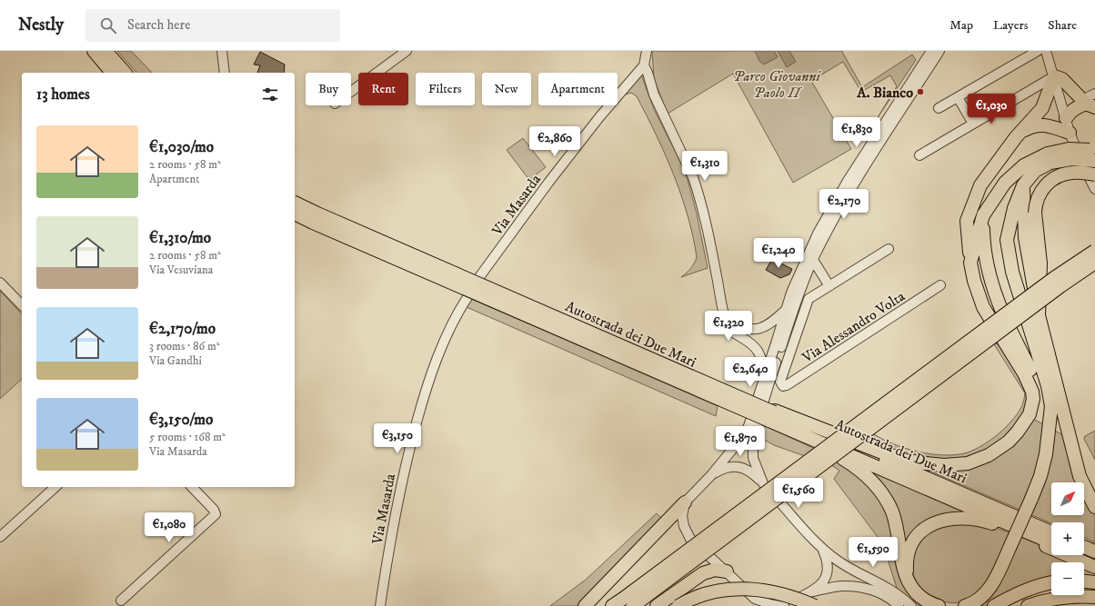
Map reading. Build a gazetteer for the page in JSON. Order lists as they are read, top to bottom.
{
  "streets": {
    "highway": ["Autostrada dei Due Mari"],
    "street": ["Via Masarda", "Via Alessandro Volta"]
  },
  "parks": ["Parco Giovanni Paolo II"],
  "places": ["A. Bianco"],
  "north": "top right",
  "page": {
    "header": "Nestly",
    "search": "Search here",
    "nav": ["Map", "Layers", "Share"],
    "chip": [
      "Buy",
      "Rent",
      "Filters",
      "New",
      "Apartment"
    ],
    "heading": "13 homes",
    "price": [
      "€1,030",
      "€1,830",
      "€2,860",
      "€1,310",
      "€2,170",
      "€1,240",
      "€1,320",
      "€2,640",
      "€3,150",
      "€1,870",
      "€1,560",
      "€1,080",
      "€1,590"
    ],
    "list": [
      {
        "name": "€1,030/mo",
        "note": "2 rooms · 58 m² · Apartment"
      },
      {
        "name": "€1,310/mo",
        "note": "2 rooms · 58 m² · Via Vesuviana"
      },
      {
        "name": "€2,170/mo",
        "note": "3 rooms · 86 m² · Via Gandhi"
      },
      {
        "name": "€3,150/mo",
        "note": "5 rooms · 168 m² · Via Masarda"
      }
    ],
    "map_buttons": ["+", "−"]
  }
}
